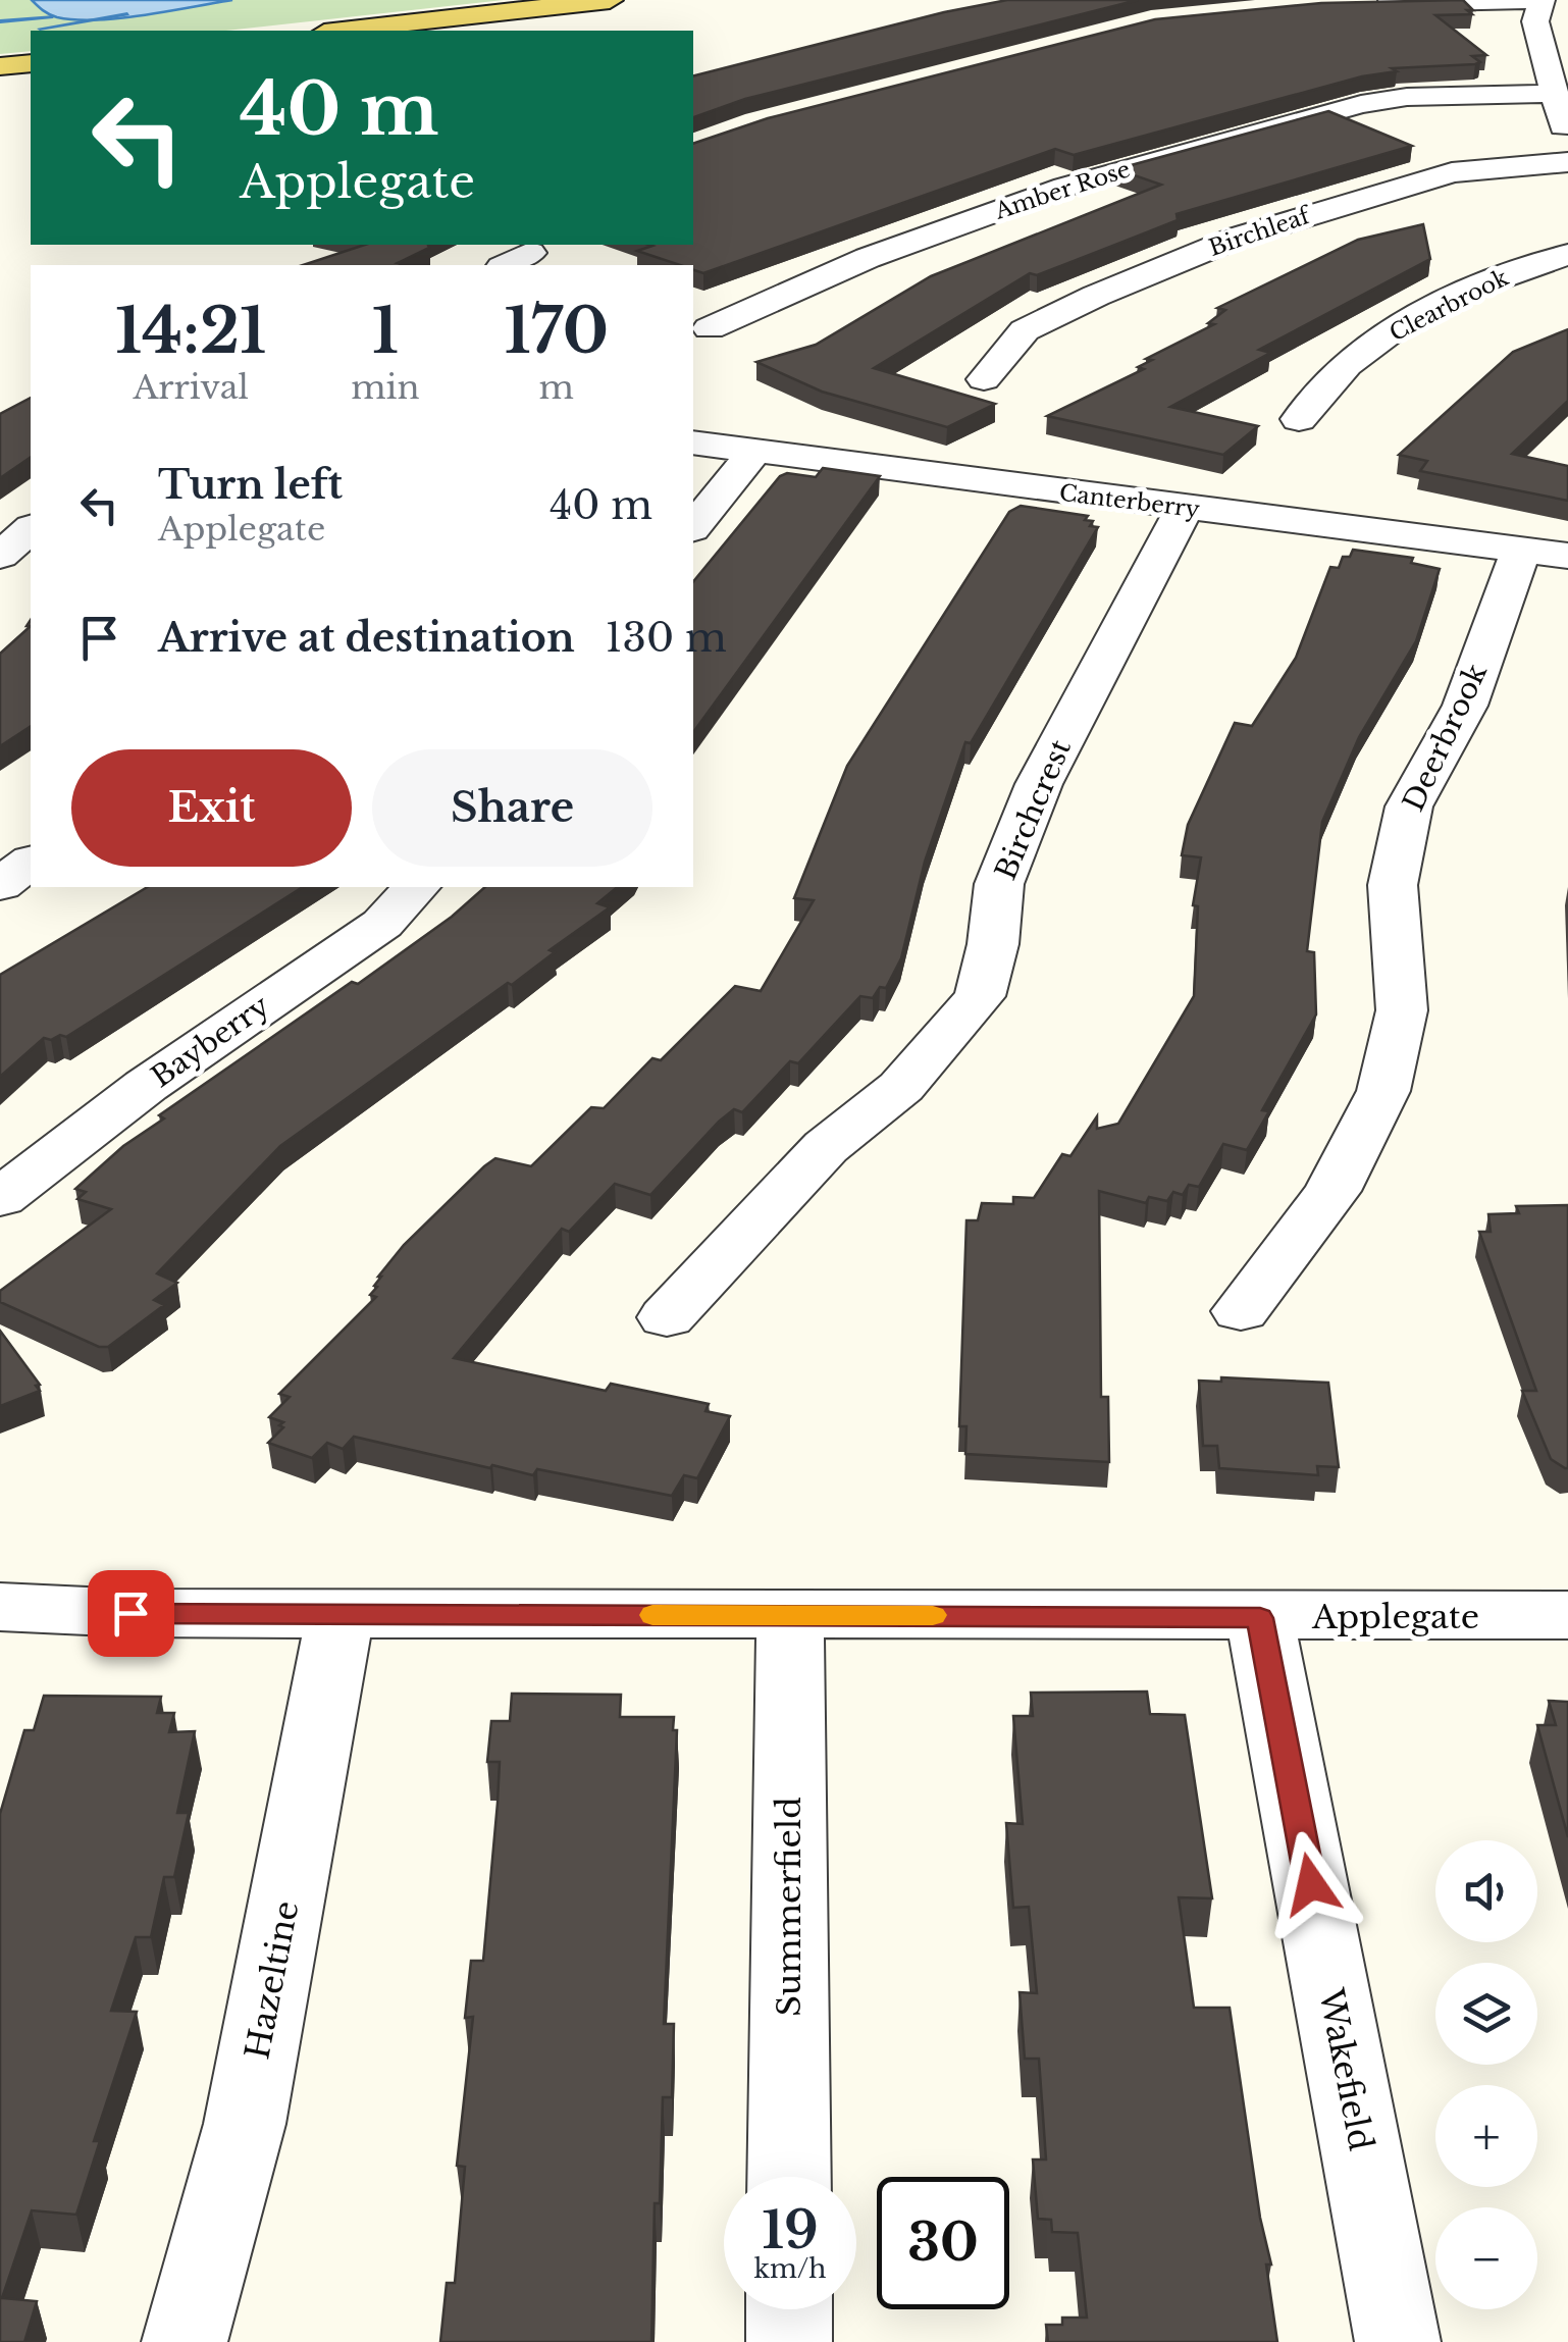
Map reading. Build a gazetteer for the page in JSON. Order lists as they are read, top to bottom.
{
  "streets": {
    "street": [
      "Amber Rose",
      "Birchleaf",
      "Clearbrook",
      "Canterberry",
      "Deerbrook",
      "Birchcrest",
      "Bayberry",
      "Applegate",
      "Summerfield",
      "Hazeltine",
      "Wakefield"
    ]
  },
  "crossings": [
    ["Canterberry", "Deerbrook"],
    ["Canterberry", "Birchcrest"],
    ["Applegate", "Summerfield"],
    ["Applegate", "Hazeltine"],
    ["Applegate", "Wakefield"]
  ],
  "page": {
    "turn": ["40 m", "Applegate"],
    "eta": [
      "14:21",
      "Arrival",
      "1",
      "min",
      "170",
      "m"
    ],
    "list": [
      {
        "name": "Turn left",
        "note": "Applegate",
        "value": "40 m"
      },
      {
        "name": "Arrive at destination",
        "value": "130 m"
      }
    ],
    "buttons": ["Exit", "Share"],
    "map_buttons": ["+", "−"],
    "speed": "19 km/h",
    "limit": "30"
  }
}
